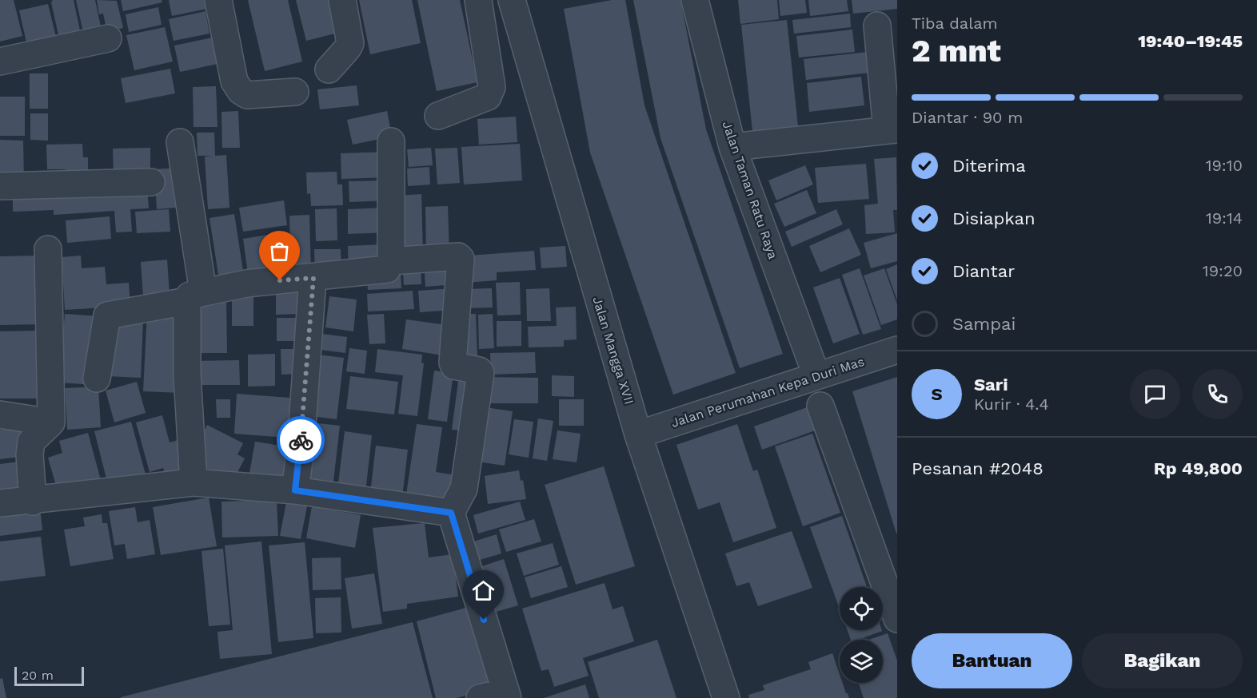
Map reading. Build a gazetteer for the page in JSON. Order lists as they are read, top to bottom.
{
  "streets": {
    "street": ["Jalan Taman Ratu Raya", "Jalan Mangga XVII", "Jalan Perumahan Kepa Duri Mas"]
  },
  "crossings": [
    ["Jalan Taman Ratu Raya", "Jalan Perumahan Kepa Duri Mas"],
    ["Jalan Mangga XVII", "Jalan Perumahan Kepa Duri Mas"]
  ],
  "scale_bar": "20 m",
  "page": {
    "heading": ["2 mnt", "Tiba dalam", "19:40–19:45"],
    "panel": [
      "Sari",
      "Kurir · 4.4",
      "Pesanan #2048",
      "Rp 49,800"
    ],
    "bar": "Diantar · 90 m",
    "list": [
      ["Diterima", "19:10"],
      ["Disiapkan", "19:14"],
      ["Diantar", "19:20"],
      "Sampai"
    ],
    "round": "S",
    "buttons": ["Bantuan", "Bagikan"],
    "scale": "20 m"
  }
}
